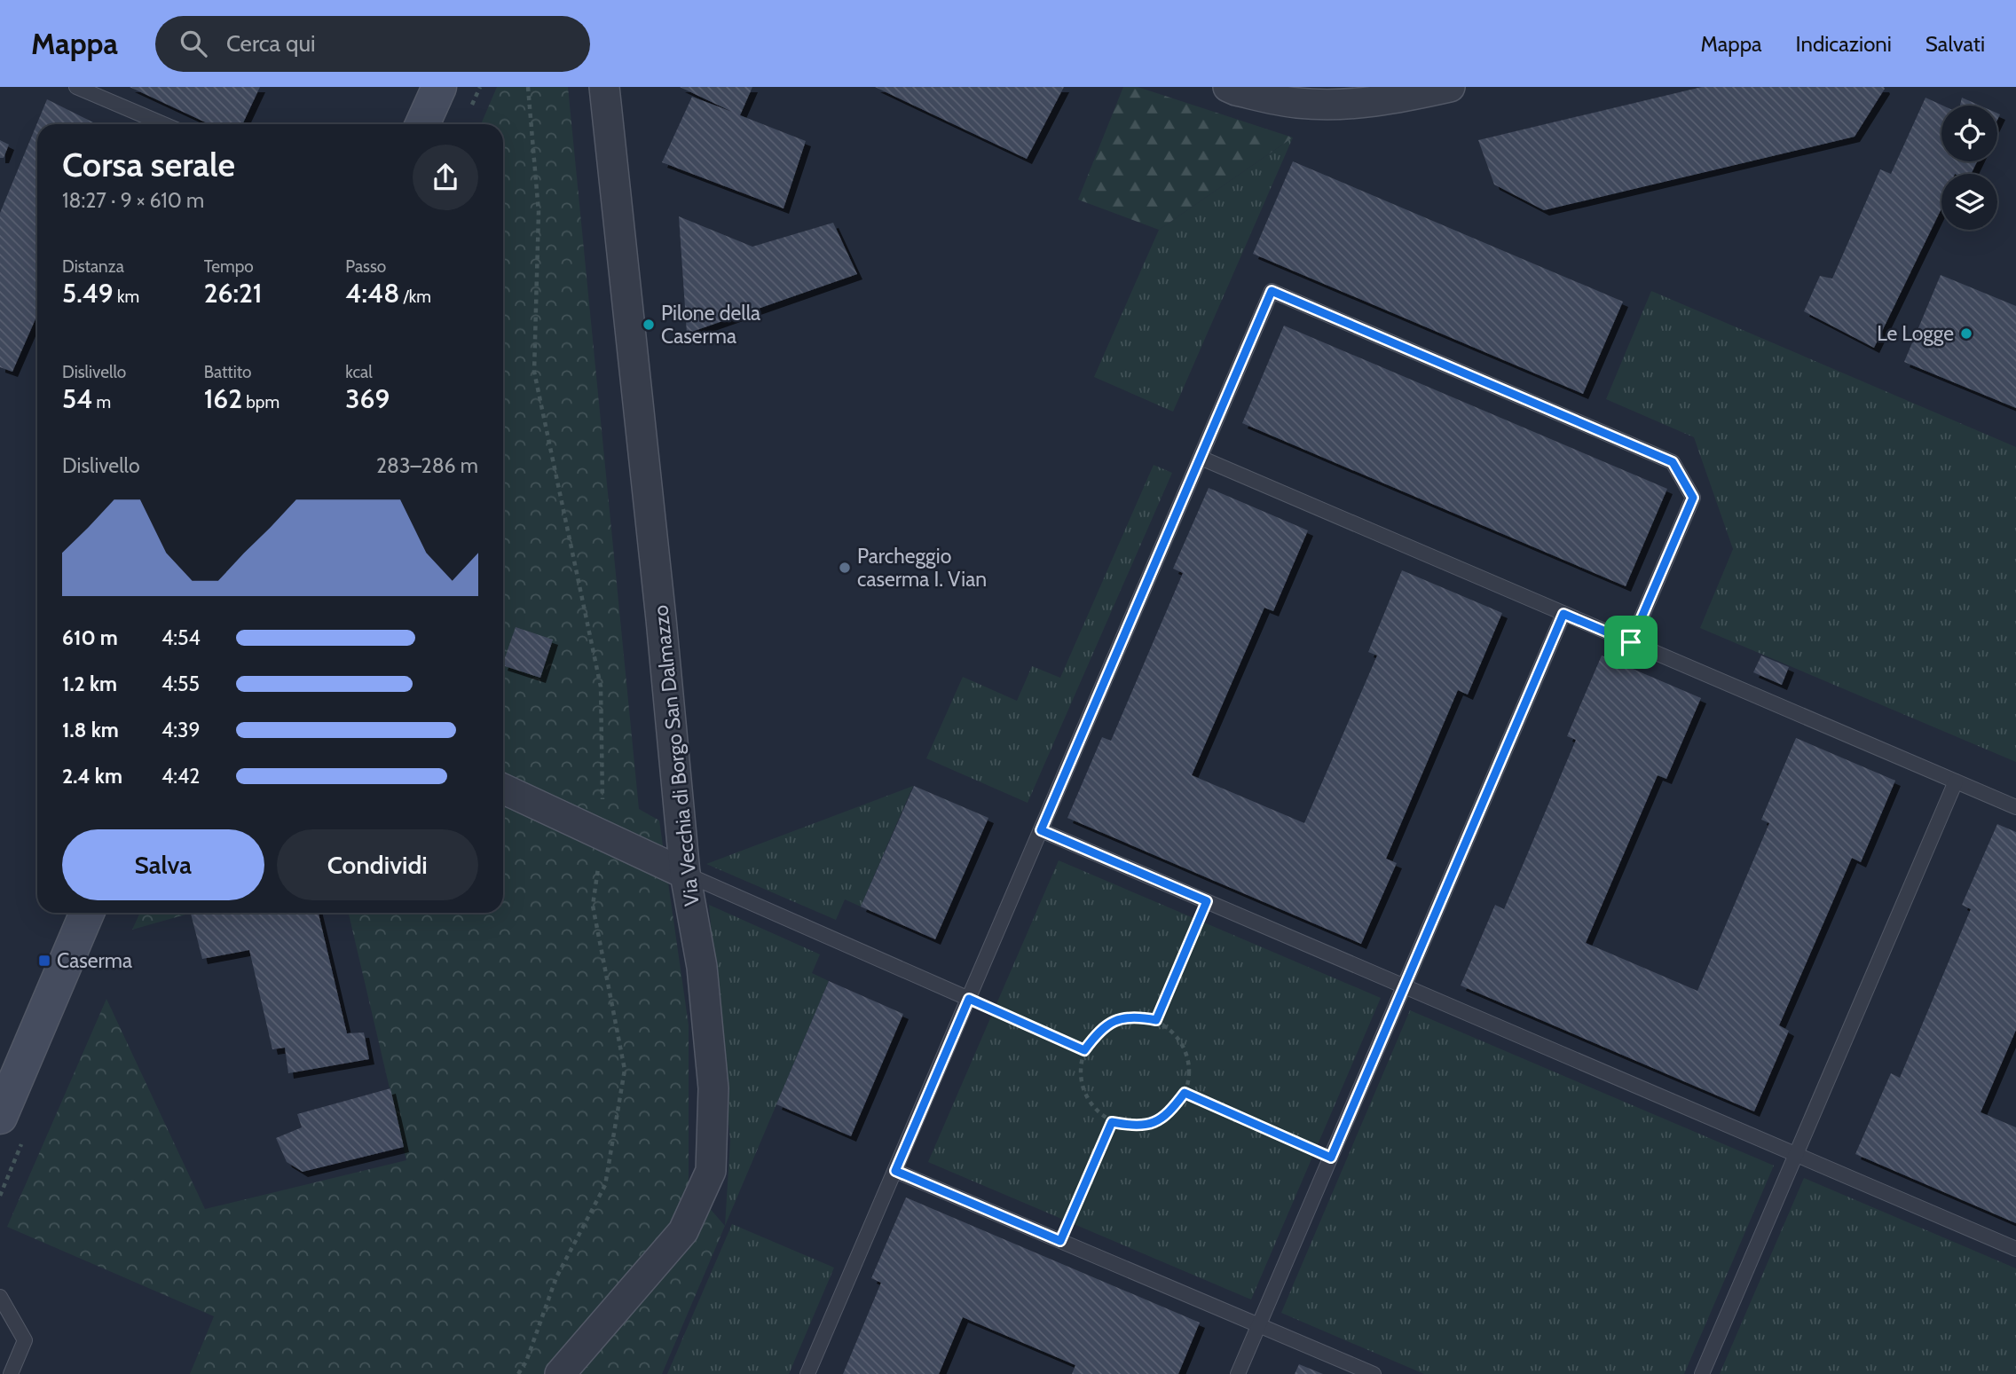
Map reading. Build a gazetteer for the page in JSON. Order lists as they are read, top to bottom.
{
  "streets": {
    "street": ["Via Vecchia di Borgo San Dalmazzo"]
  },
  "places": {
    "other": ["Pilone della Caserma", "Le Logge", "Parcheggio caserma I. Vian"],
    "transit": ["Caserma"]
  },
  "page": {
    "header": "Mappa",
    "search": "Cerca qui",
    "nav": ["Mappa", "Indicazioni", "Salvati"],
    "heading": ["Corsa serale", "18:27 · 9 × 610 m"],
    "stats": [
      ["Distanza", "5.49 km"],
      ["Tempo", "26:21"],
      ["Passo", "4:48 /km"],
      ["Dislivello", "54 m"],
      ["Battito", "162 bpm"],
      ["kcal", "369"]
    ],
    "chart": ["Dislivello", "283–286 m"],
    "list": [
      {
        "name": "610 m",
        "note": "4:54"
      },
      {
        "name": "1.2 km",
        "note": "4:55"
      },
      {
        "name": "1.8 km",
        "note": "4:39"
      },
      {
        "name": "2.4 km",
        "note": "4:42"
      }
    ],
    "buttons": ["Salva", "Condividi"]
  }
}
